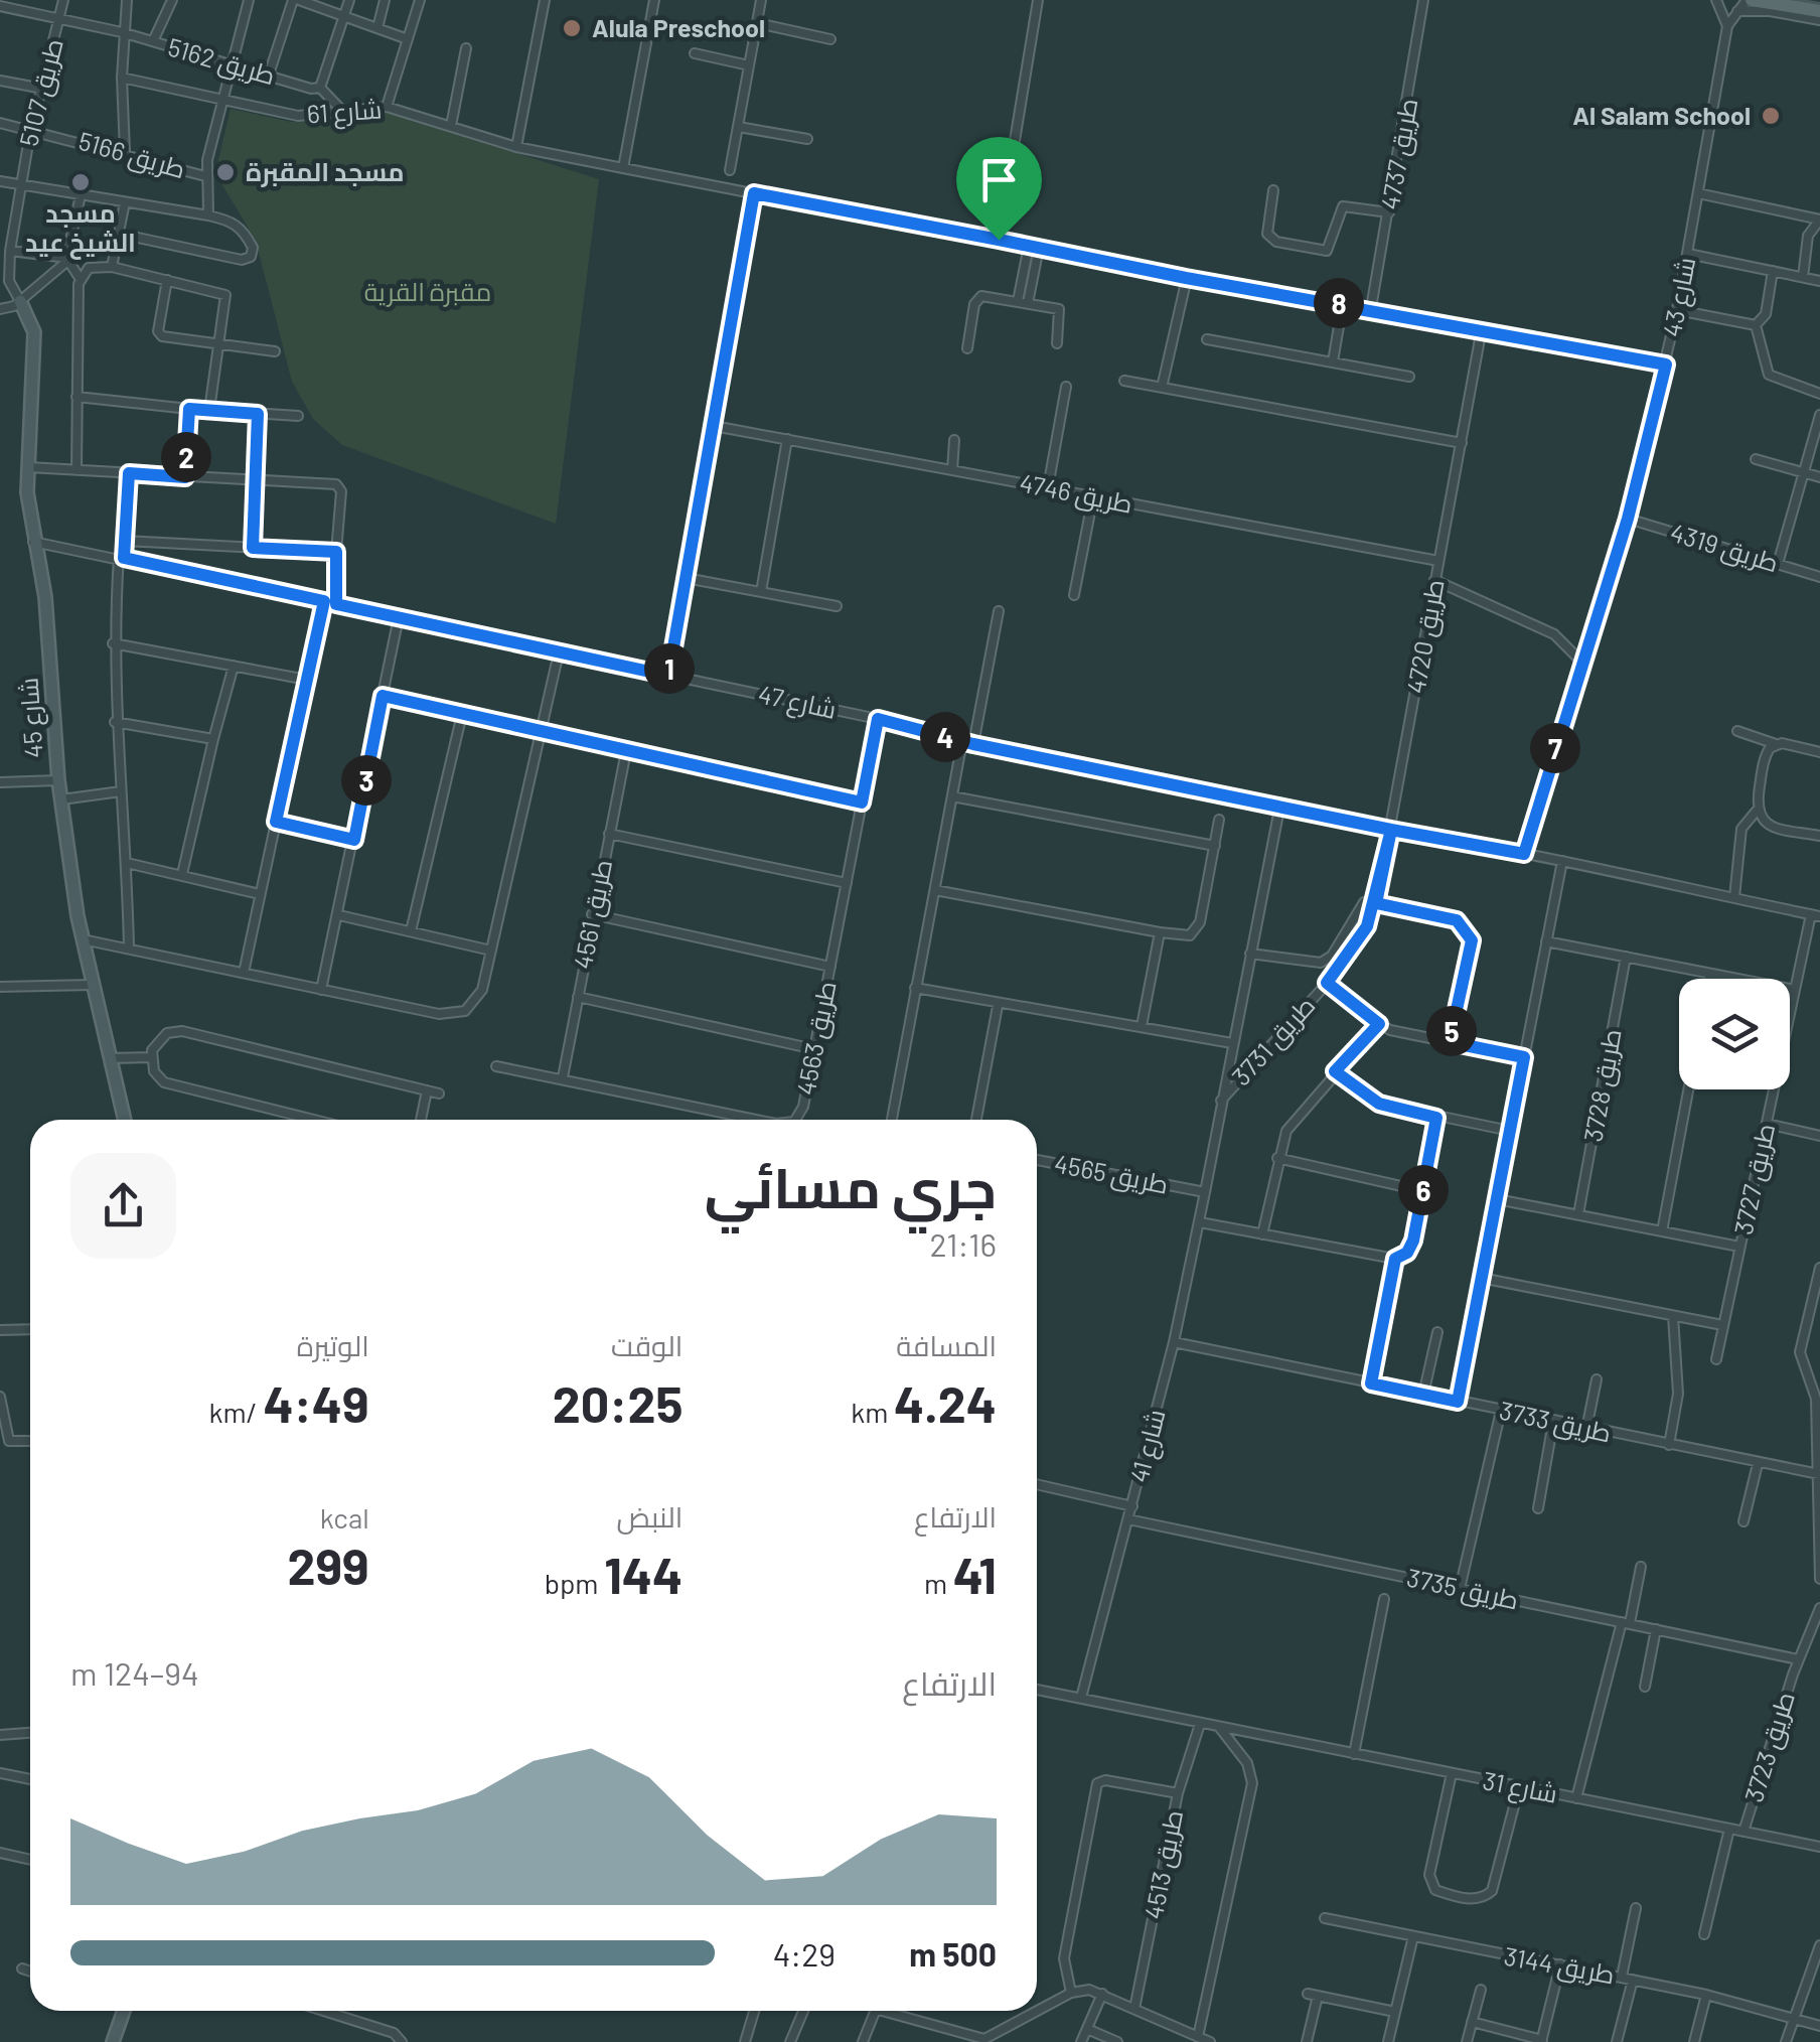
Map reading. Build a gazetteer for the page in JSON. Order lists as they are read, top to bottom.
{
  "streets": {
    "street": [
      "طريق 5162",
      "طريق 5107",
      "شارع 61",
      "طريق 4737",
      "طريق 5166",
      "شارع 43",
      "طريق 4746",
      "طريق 4319",
      "طريق 4720",
      "شارع 47",
      "شارع 45",
      "طريق 4561",
      "طريق 4563",
      "طريق 3731",
      "طريق 3728",
      "طريق 4565",
      "طريق 3727",
      "طريق 3733",
      "شارع 41",
      "طريق 3735",
      "طريق 3723",
      "شارع 31",
      "طريق 4513",
      "طريق 3144"
    ]
  },
  "crossings": [
    ["طريق 5162", "طريق 5107"],
    ["طريق 5107", "طريق 5166"],
    ["طريق 5107", "شارع 45"],
    ["شارع 61", "طريق 4737"],
    ["شارع 61", "شارع 43"],
    ["شارع 61", "طريق 4720"],
    ["شارع 43", "طريق 4319"],
    ["طريق 4746", "طريق 4720"],
    ["طريق 4720", "طريق 3731"],
    ["شارع 47", "شارع 45"],
    ["شارع 47", "طريق 4563"],
    ["شارع 47", "شارع 41"],
    ["طريق 4561", "طريق 4563"],
    ["طريق 3731", "شارع 41"],
    ["طريق 4565", "شارع 41"],
    ["طريق 3733", "شارع 41"],
    ["شارع 41", "طريق 3735"],
    ["شارع 41", "شارع 31"],
    ["طريق 3735", "طريق 3723"],
    ["طريق 3723", "شارع 31"],
    ["شارع 31", "طريق 4513"]
  ],
  "parks": ["مقبرة القرية"],
  "places": [
    "Alula Preschool",
    "Al Salam School",
    "مسجد المقبرة",
    "مسجد الشيخ عيد"
  ],
  "page": {
    "pins": [
      "8",
      "2",
      "1",
      "4",
      "7",
      "3",
      "5",
      "6"
    ],
    "heading": ["جري مسائي", "21:16"],
    "stats": [
      ["المسافة", "4.24 km"],
      ["الوقت", "20:25"],
      ["الوتيرة", "4:49 /km"],
      ["الارتفاع", "41 m"],
      ["النبض", "144 bpm"],
      ["kcal", "299"]
    ],
    "chart": ["الارتفاع", "94–124 m"],
    "list": [
      {
        "name": "500 m",
        "note": "4:29"
      }
    ]
  }
}
